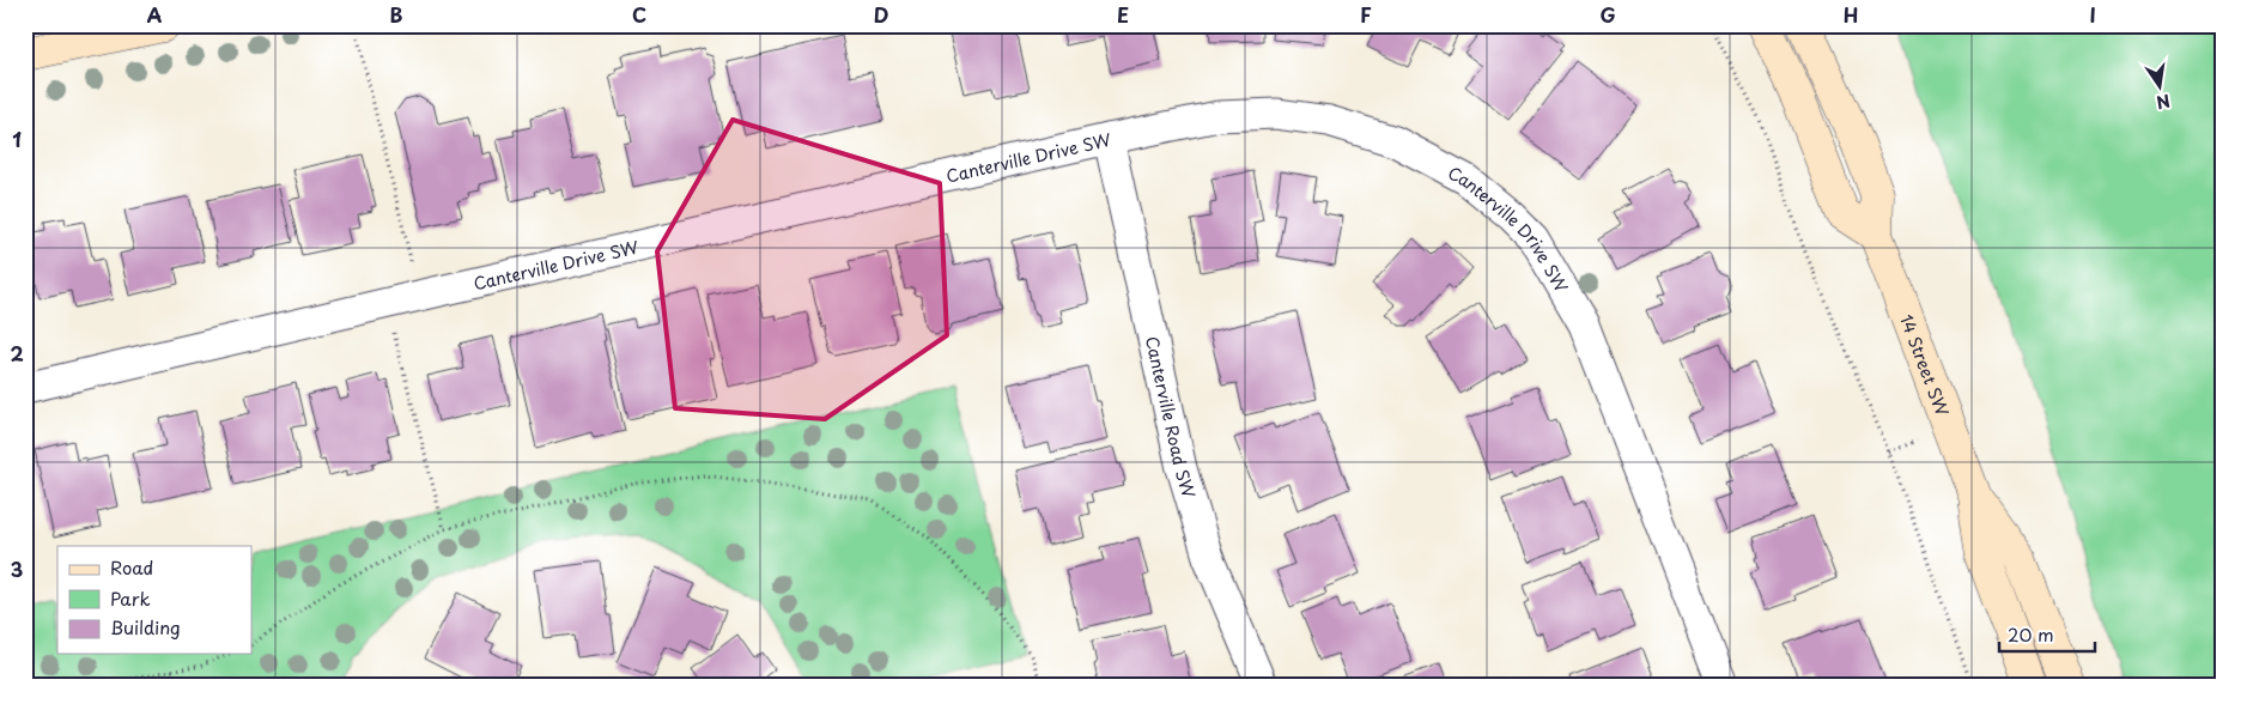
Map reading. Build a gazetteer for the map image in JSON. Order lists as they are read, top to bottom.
{
  "streets": {
    "main road": ["14 Street SW"],
    "street": ["Canterville Drive SW", "Canterville Road SW"]
  },
  "crossings": [
    ["Canterville Drive SW", "Canterville Road SW"]
  ],
  "legend": ["Road", "Park", "Building"],
  "scale_bar": "20 m",
  "north": "bottom",
  "grid": {
    "columns": [
      "A",
      "B",
      "C",
      "D",
      "E",
      "F",
      "G",
      "H",
      "I"
    ],
    "rows": ["1", "2", "3"]
  }
}
